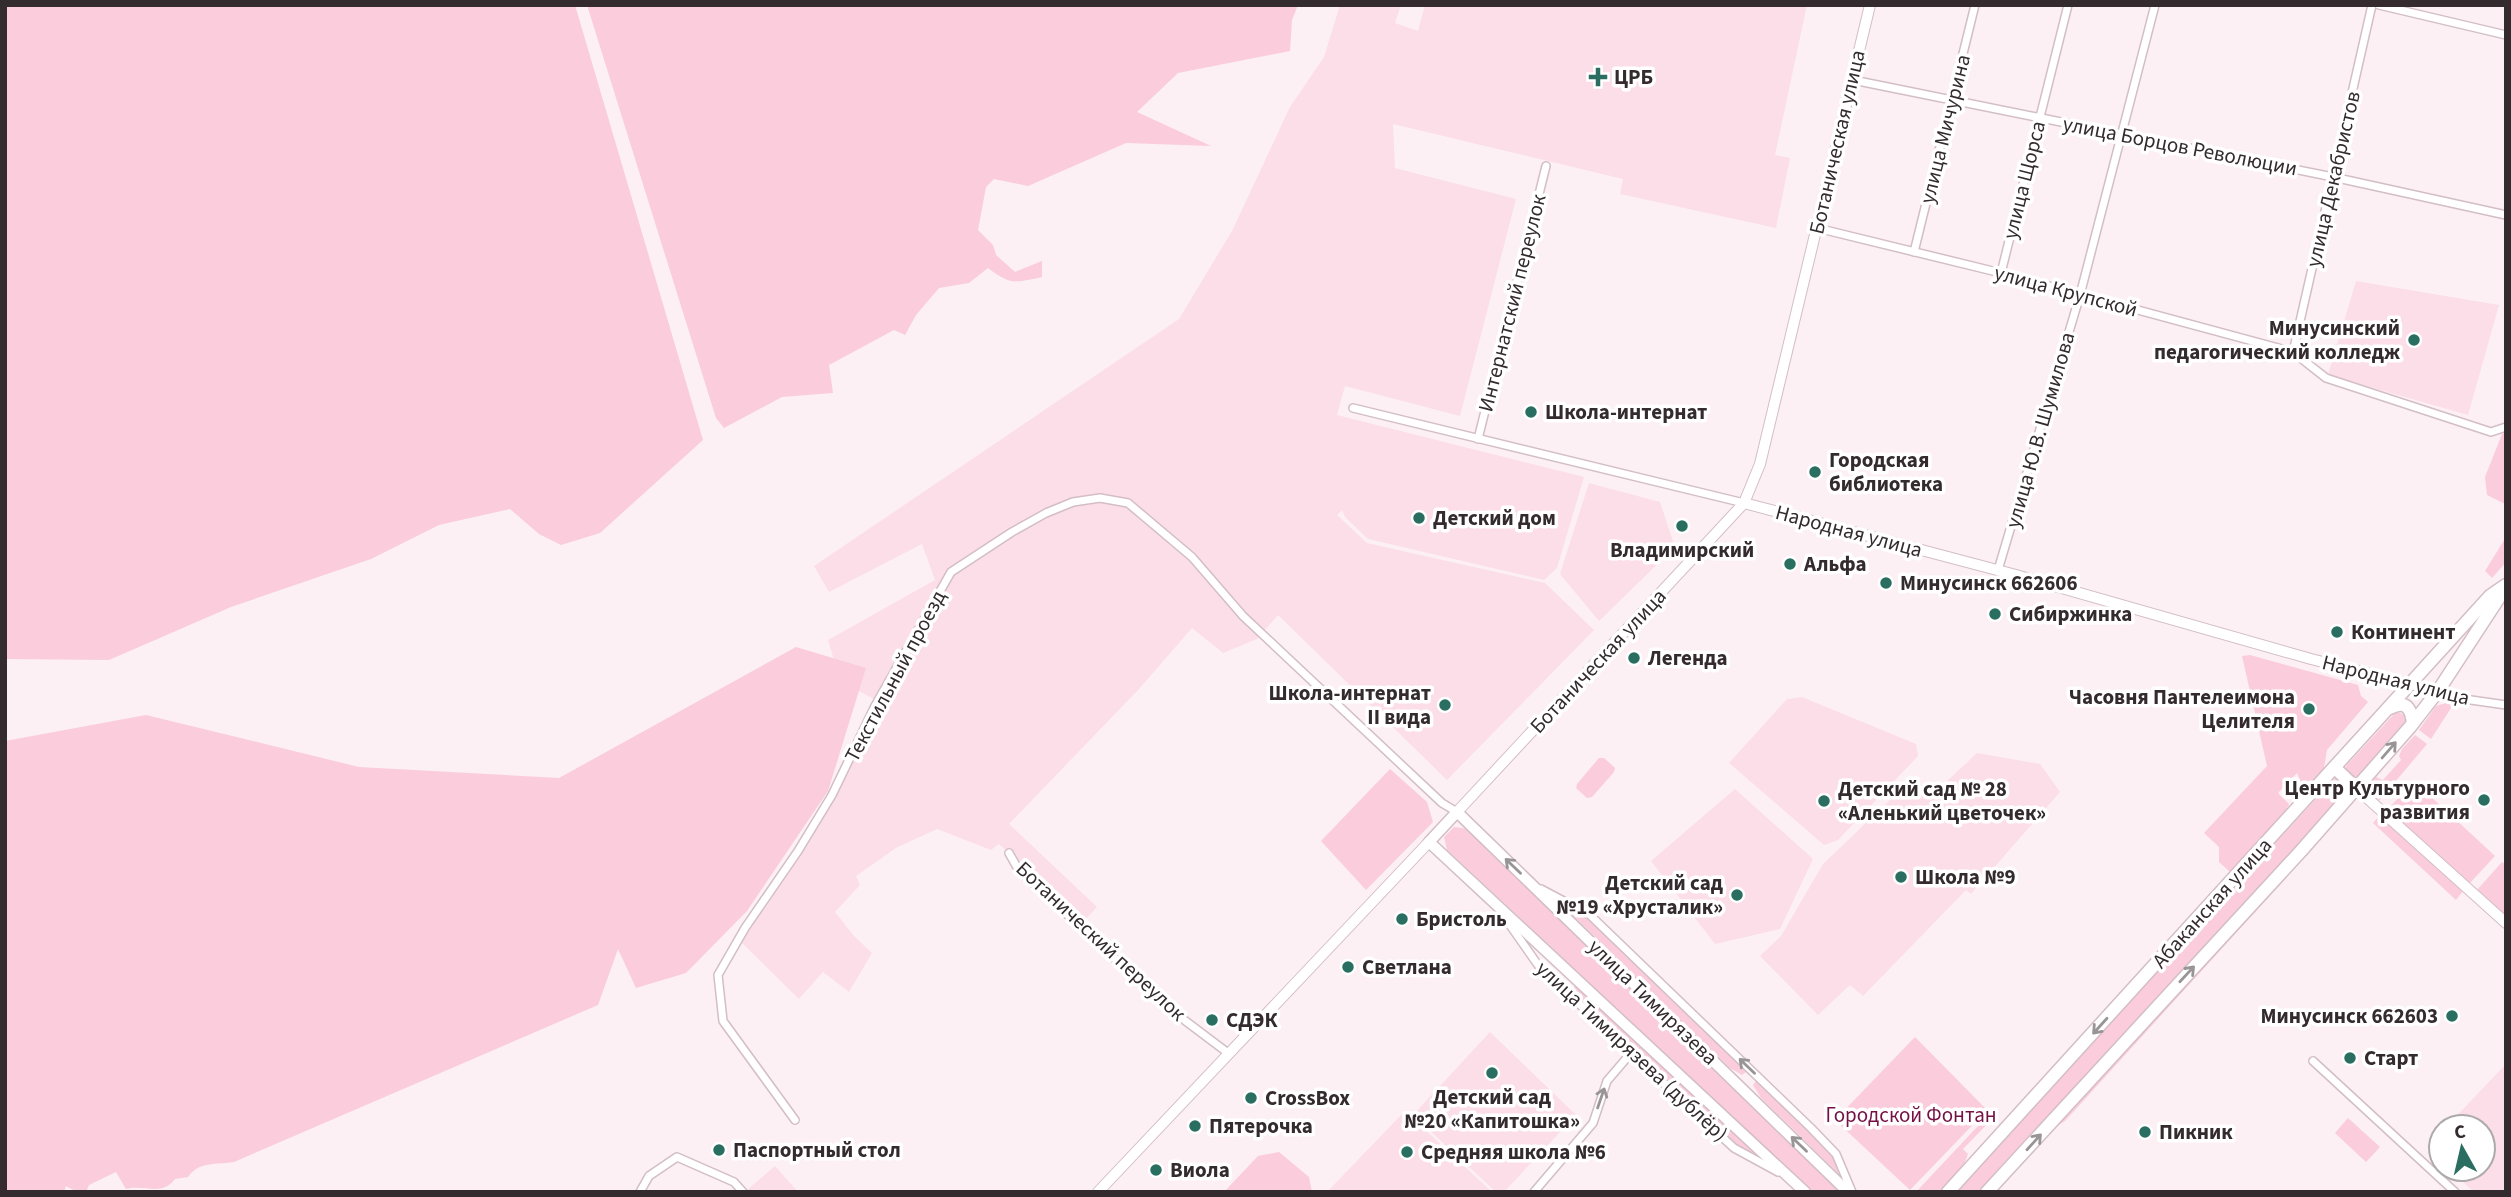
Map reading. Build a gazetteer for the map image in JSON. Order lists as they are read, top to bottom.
{
  "streets": {
    "main road": ["Ботаническая улица", "Абаканская улица", "улица Тимирязева"],
    "street": [
      "улица Мичурина",
      "улица Борцов Революции",
      "улица Декабристов",
      "улица Щорса",
      "улица Крупской",
      "Интернатский переулок",
      "улица Ю.В. Шумилова",
      "Народная улица",
      "Текстильный проезд",
      "Ботанический переулок",
      "улица Тимирязева (дублёр)"
    ]
  },
  "crossings": [
    ["улица Мичурина", "улица Борцов Революции"],
    ["улица Мичурина", "улица Крупской"],
    ["Ботаническая улица", "улица Борцов Революции"],
    ["Ботаническая улица", "улица Крупской"],
    ["Ботаническая улица", "Народная улица"],
    ["Ботаническая улица", "Текстильный проезд"],
    ["Ботаническая улица", "Ботанический переулок"],
    ["Ботаническая улица", "улица Тимирязева"],
    ["улица Борцов Революции", "улица Декабристов"],
    ["улица Борцов Революции", "улица Щорса"],
    ["улица Борцов Революции", "улица Ю.В. Шумилова"],
    ["улица Декабристов", "улица Крупской"],
    ["улица Щорса", "улица Крупской"],
    ["улица Крупской", "улица Ю.В. Шумилова"],
    ["Интернатский переулок", "Народная улица"],
    ["улица Ю.В. Шумилова", "Народная улица"],
    ["Народная улица", "Абаканская улица"],
    ["Текстильный проезд", "улица Тимирязева"],
    ["улица Тимирязева", "улица Тимирязева (дублёр)"]
  ],
  "parks": ["Городской Фонтан"],
  "places": {
    "health": ["ЦРБ"],
    "other": [
      "Минусинский педагогический колледж",
      "Школа-интернат",
      "Городская библиотека",
      "Детский дом",
      "Владимирский",
      "Альфа",
      "Минусинск 662606",
      "Сибиржинка",
      "Континент",
      "Легенда",
      "Школа-интернат II вида",
      "Часовня Пантелеимона Целителя",
      "Центр Культурного развития",
      "Детский сад № 28 «Аленький цветочек»",
      "Школа №9",
      "Детский сад №19 «Хрусталик»",
      "Бристоль",
      "Светлана",
      "Минусинск 662603",
      "СДЭК",
      "Старт",
      "Детский сад №20 «Капитошка»",
      "CrossBox",
      "Пятерочка",
      "Пикник",
      "Паспортный стол",
      "Средняя школа №6",
      "Виола"
    ]
  },
  "north": "top"
}
